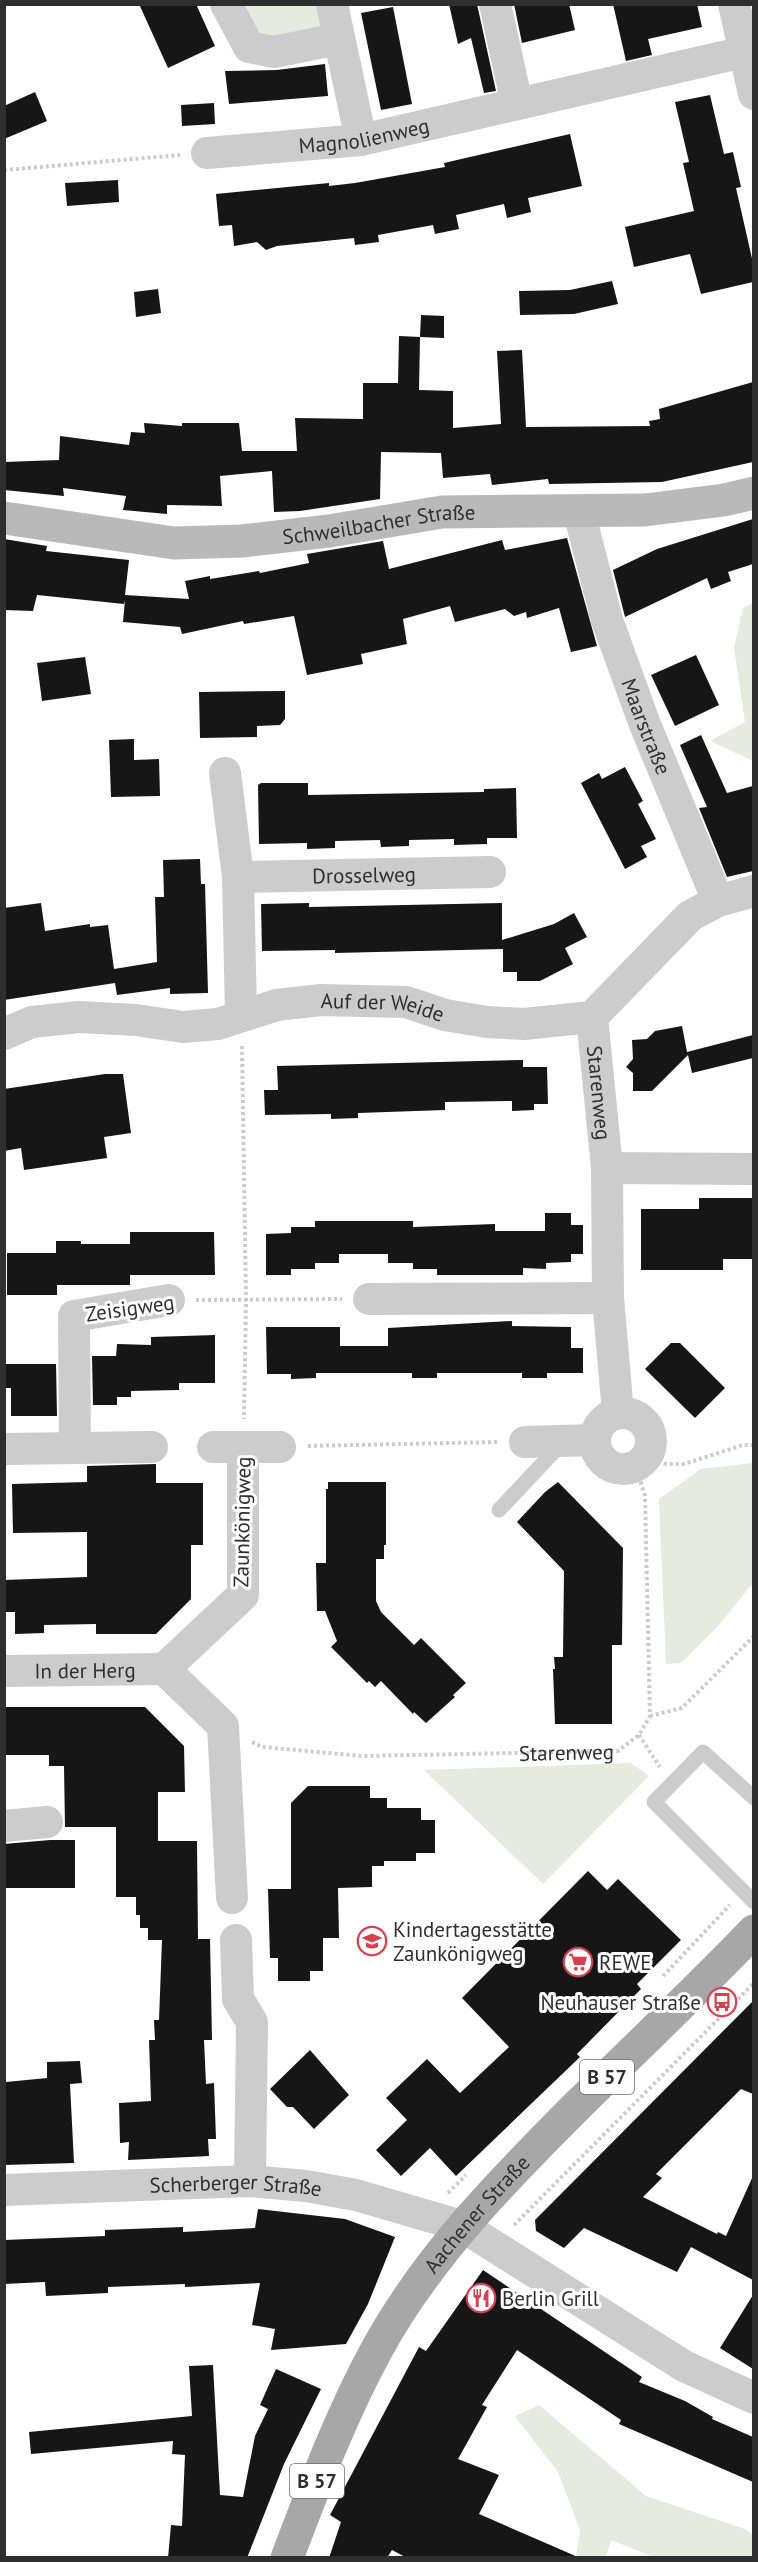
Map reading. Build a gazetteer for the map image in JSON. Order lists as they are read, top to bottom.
{
  "streets": {
    "main road": ["Schweilbacher Straße", "B 57", "Aachener Straße"],
    "street": [
      "Magnolienweg",
      "Maarstraße",
      "Drosselweg",
      "Auf der Weide",
      "Starenweg",
      "Zeisigweg",
      "Zaunkönigweg",
      "In der Herg",
      "Scherberger Straße"
    ]
  },
  "crossings": [
    ["Schweilbacher Straße", "Maarstraße"],
    ["Auf der Weide", "Starenweg"],
    ["Auf der Weide", "Zaunkönigweg"],
    ["Zeisigweg", "Zaunkönigweg"],
    ["Zaunkönigweg", "In der Herg"],
    ["Scherberger Straße", "Aachener Straße"]
  ],
  "places": {
    "school or university": ["Kindertagesstätte Zaunkönigweg"],
    "supermarket": ["REWE"],
    "bus stop": ["Neuhauser Straße"],
    "restaurant": ["Berlin Grill"]
  }
}
